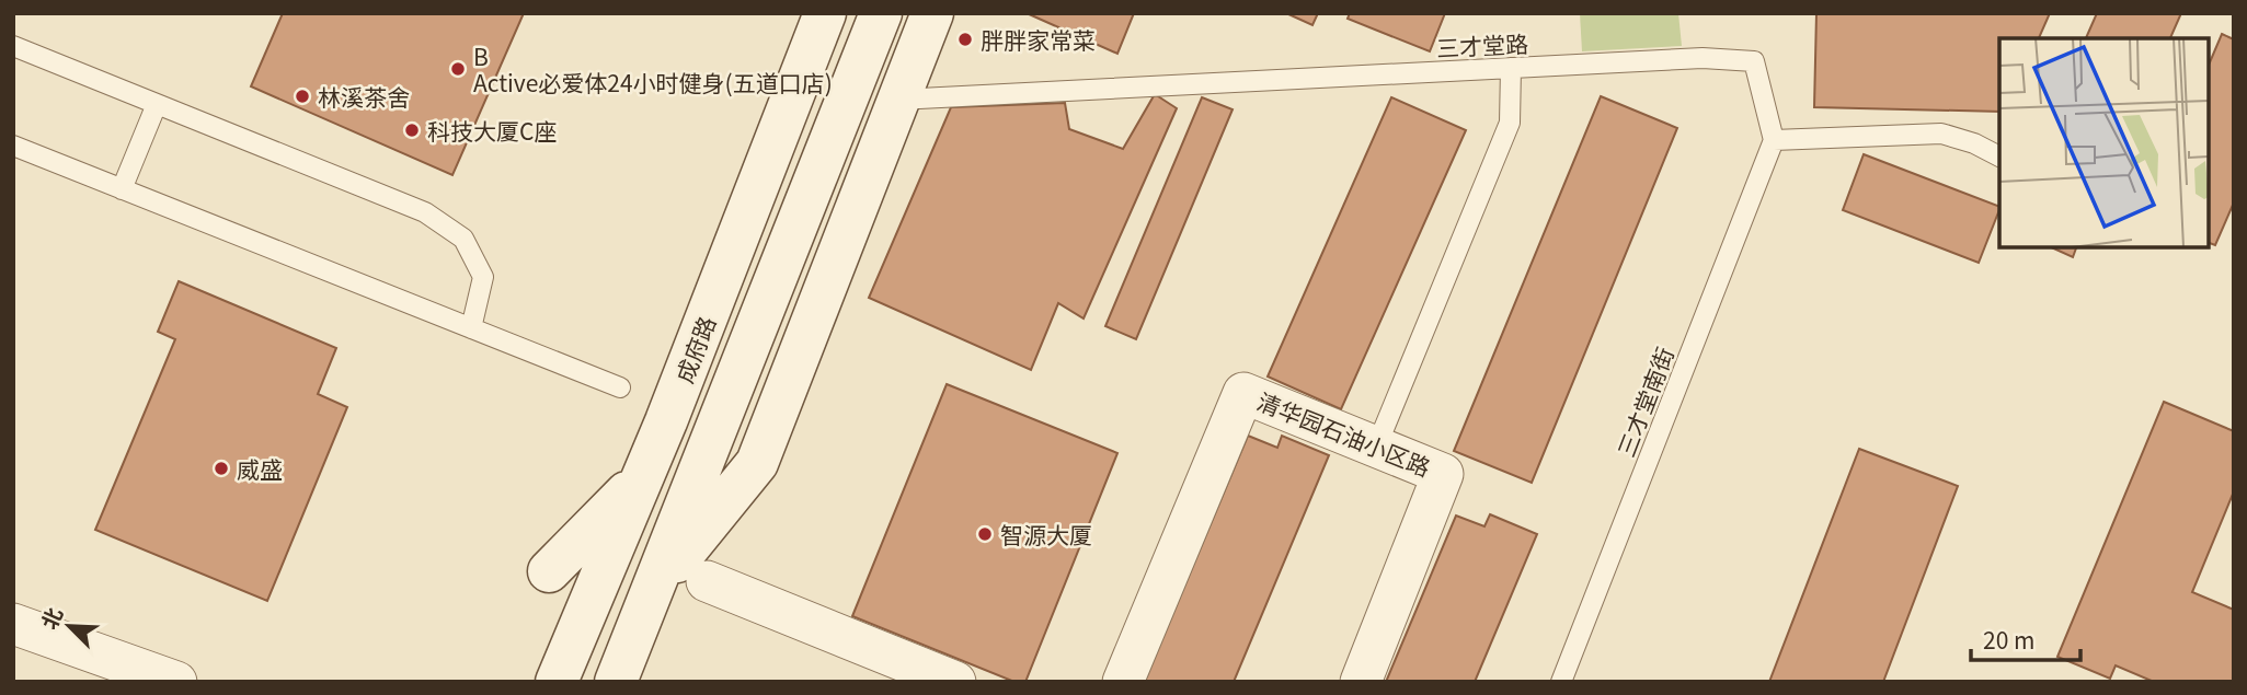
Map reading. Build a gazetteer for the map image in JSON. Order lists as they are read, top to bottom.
{
  "streets": {
    "main road": ["成府路"],
    "street": ["清华园石油小区路"],
    "lane": ["三才堂路", "三才堂南街"]
  },
  "crossings": [
    ["三才堂路", "三才堂南街"]
  ],
  "places": [
    "胖胖家常菜",
    "B Active必爱体24小时健身(五道口店)",
    "林溪茶舍",
    "科技大厦C座",
    "威盛",
    "智源大厦"
  ],
  "scale_bar": "20 m",
  "north": "top left"
}
